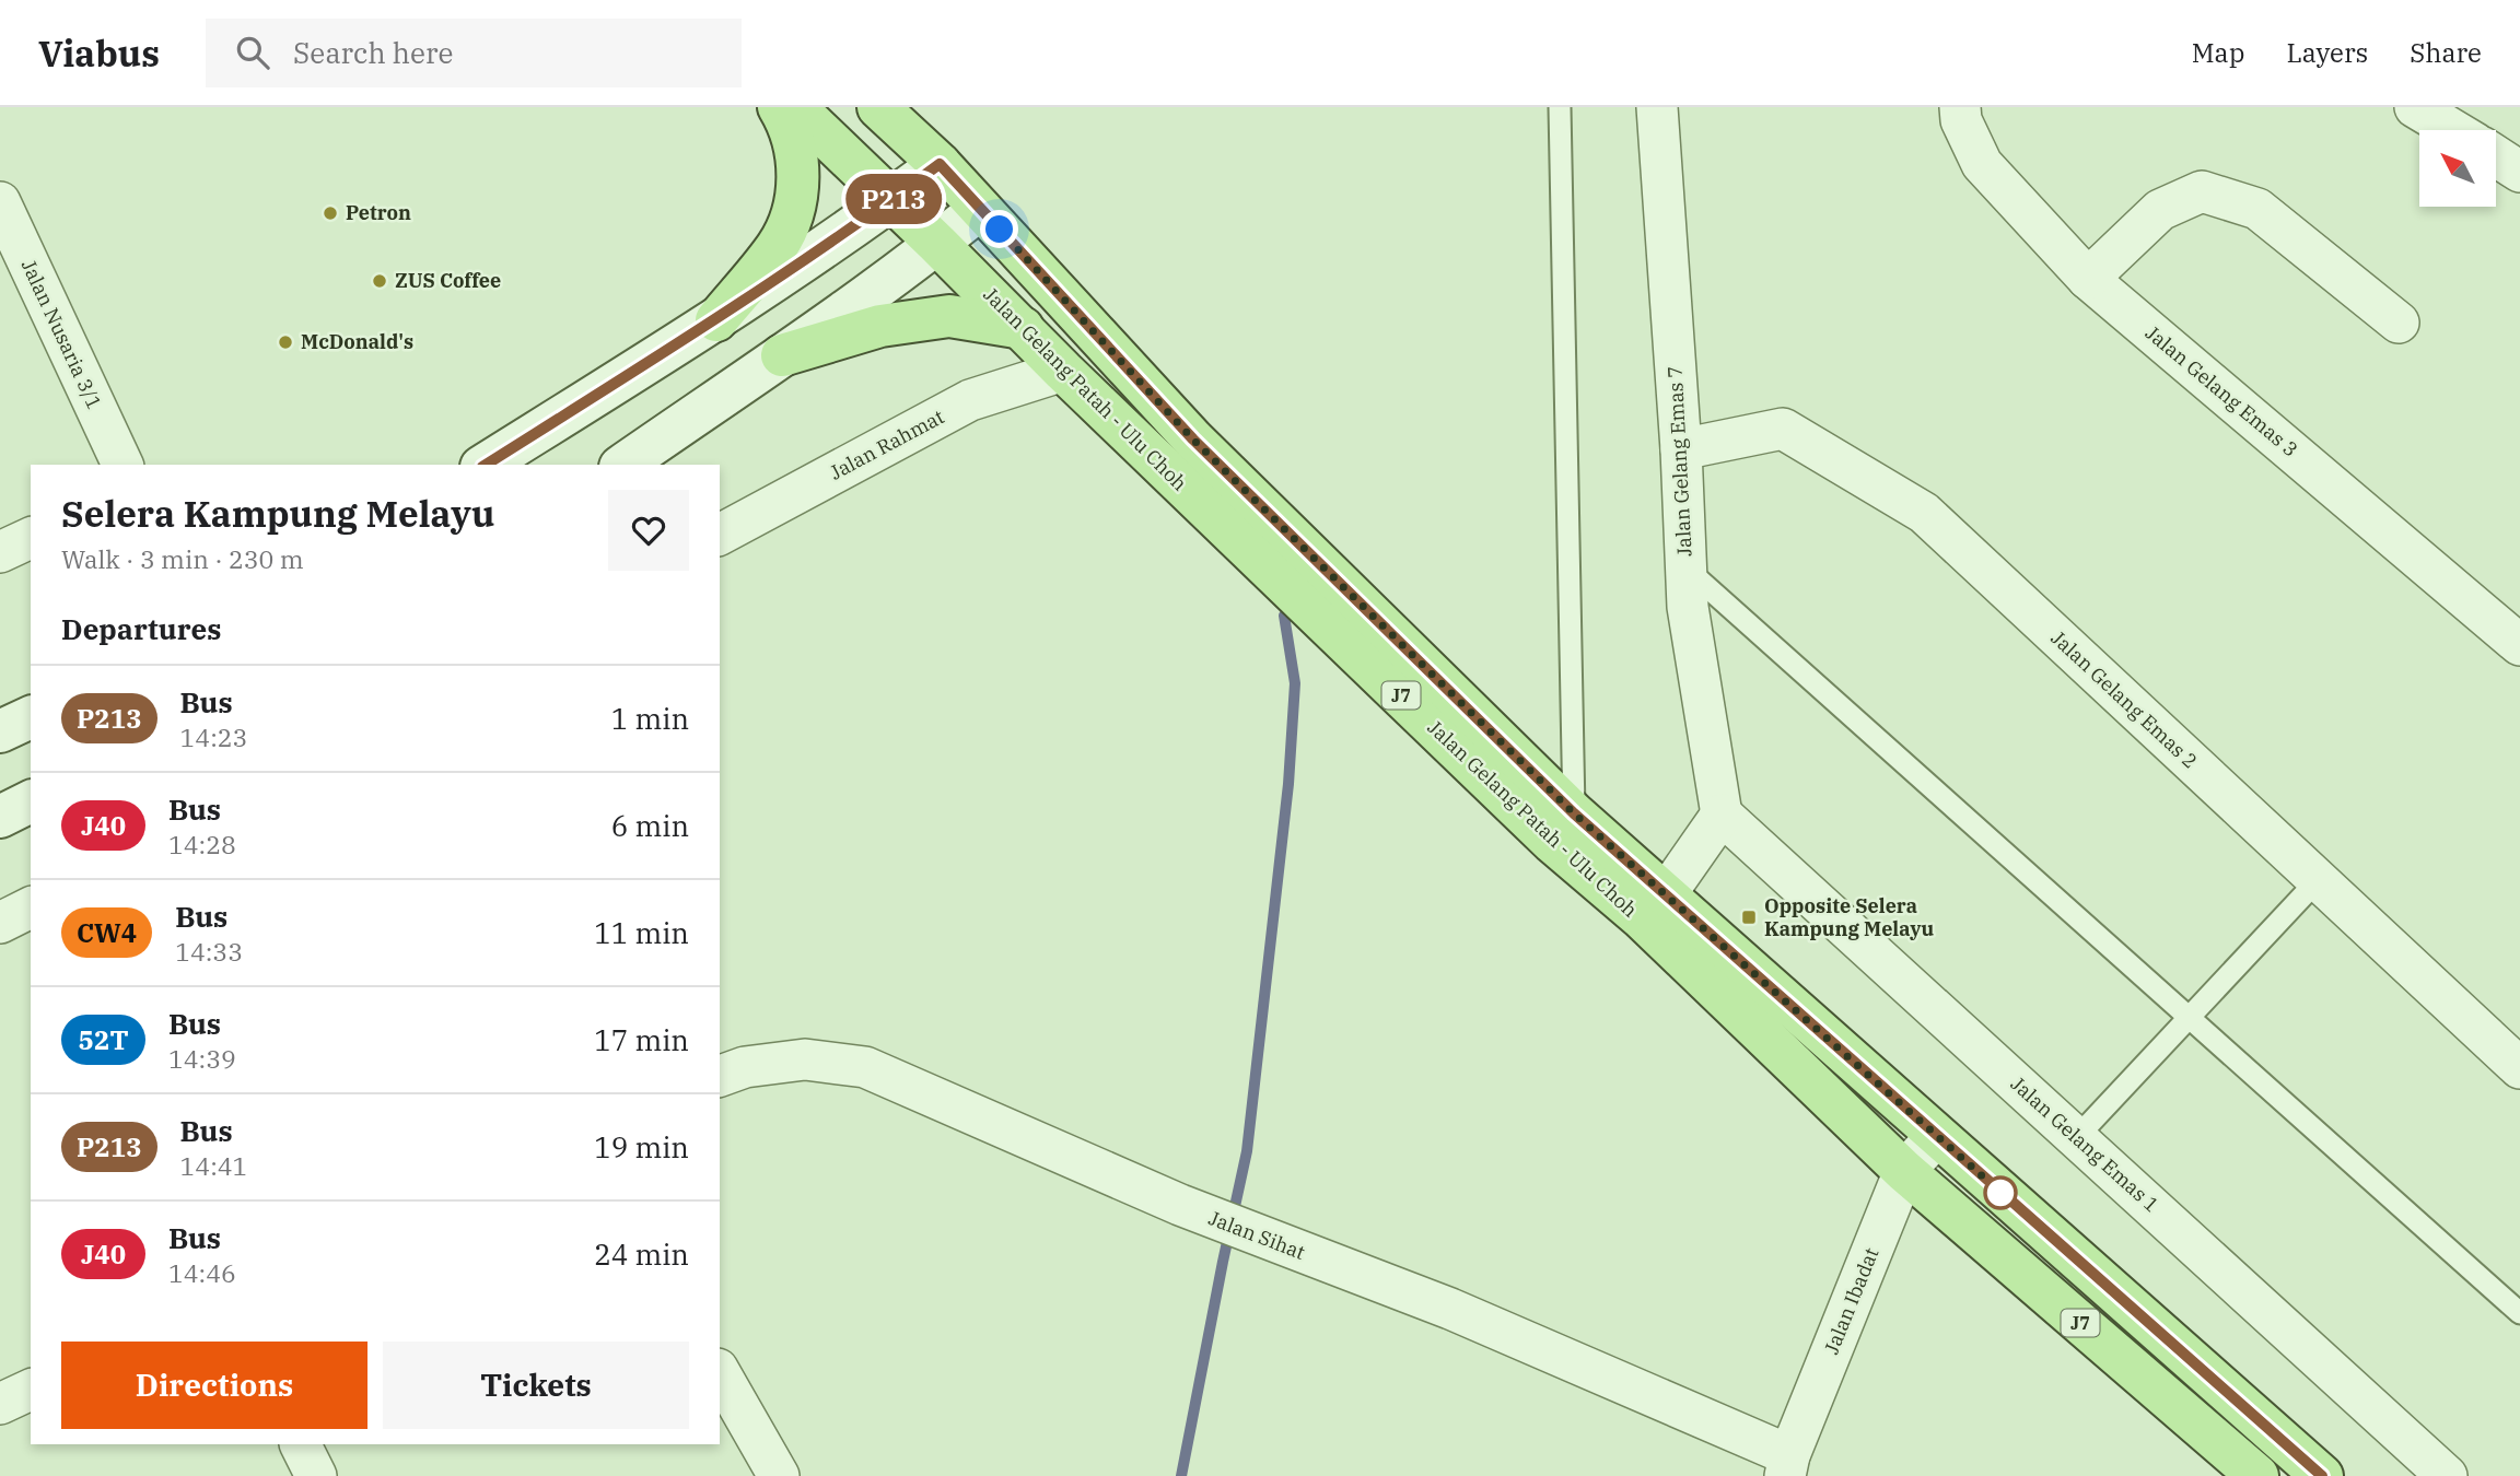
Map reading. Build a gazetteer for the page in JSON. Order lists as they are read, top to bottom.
{
  "streets": {
    "main road": ["Jalan Gelang Patah - Ulu Choh", "J7"],
    "street": [
      "Jalan Nusaria 3/1",
      "Jalan Gelang Emas 3",
      "Jalan Rahmat",
      "Jalan Gelang Emas 7",
      "Jalan Gelang Emas 2",
      "Jalan Gelang Emas 1",
      "Jalan Sihat",
      "Jalan Ibadat"
    ]
  },
  "crossings": [
    ["Jalan Gelang Patah - Ulu Choh", "Jalan Rahmat"],
    ["Jalan Gelang Patah - Ulu Choh", "Jalan Ibadat"],
    ["Jalan Gelang Emas 7", "Jalan Gelang Emas 2"],
    ["Jalan Gelang Emas 7", "Jalan Gelang Emas 1"],
    ["Jalan Sihat", "Jalan Ibadat"]
  ],
  "places": {
    "other": ["Petron", "ZUS Coffee", "McDonald's"],
    "transit": ["Opposite Selera Kampung Melayu"]
  },
  "lines": ["bus line P213"],
  "north": "top left",
  "page": {
    "header": "Viabus",
    "search": "Search here",
    "nav": ["Map", "Layers", "Share"],
    "on_map": "P213",
    "heading": [
      ["Selera Kampung Melayu", "Walk · 3 min · 230 m"],
      "Departures"
    ],
    "list": [
      {
        "mark": "P213",
        "name": "Bus",
        "note": "14:23",
        "value": "1 min"
      },
      {
        "mark": "J40",
        "name": "Bus",
        "note": "14:28",
        "value": "6 min"
      },
      {
        "mark": "CW4",
        "name": "Bus",
        "note": "14:33",
        "value": "11 min"
      },
      {
        "mark": "52T",
        "name": "Bus",
        "note": "14:39",
        "value": "17 min"
      },
      {
        "mark": "P213",
        "name": "Bus",
        "note": "14:41",
        "value": "19 min"
      },
      {
        "mark": "J40",
        "name": "Bus",
        "note": "14:46",
        "value": "24 min"
      }
    ],
    "buttons": ["Directions", "Tickets"]
  }
}
